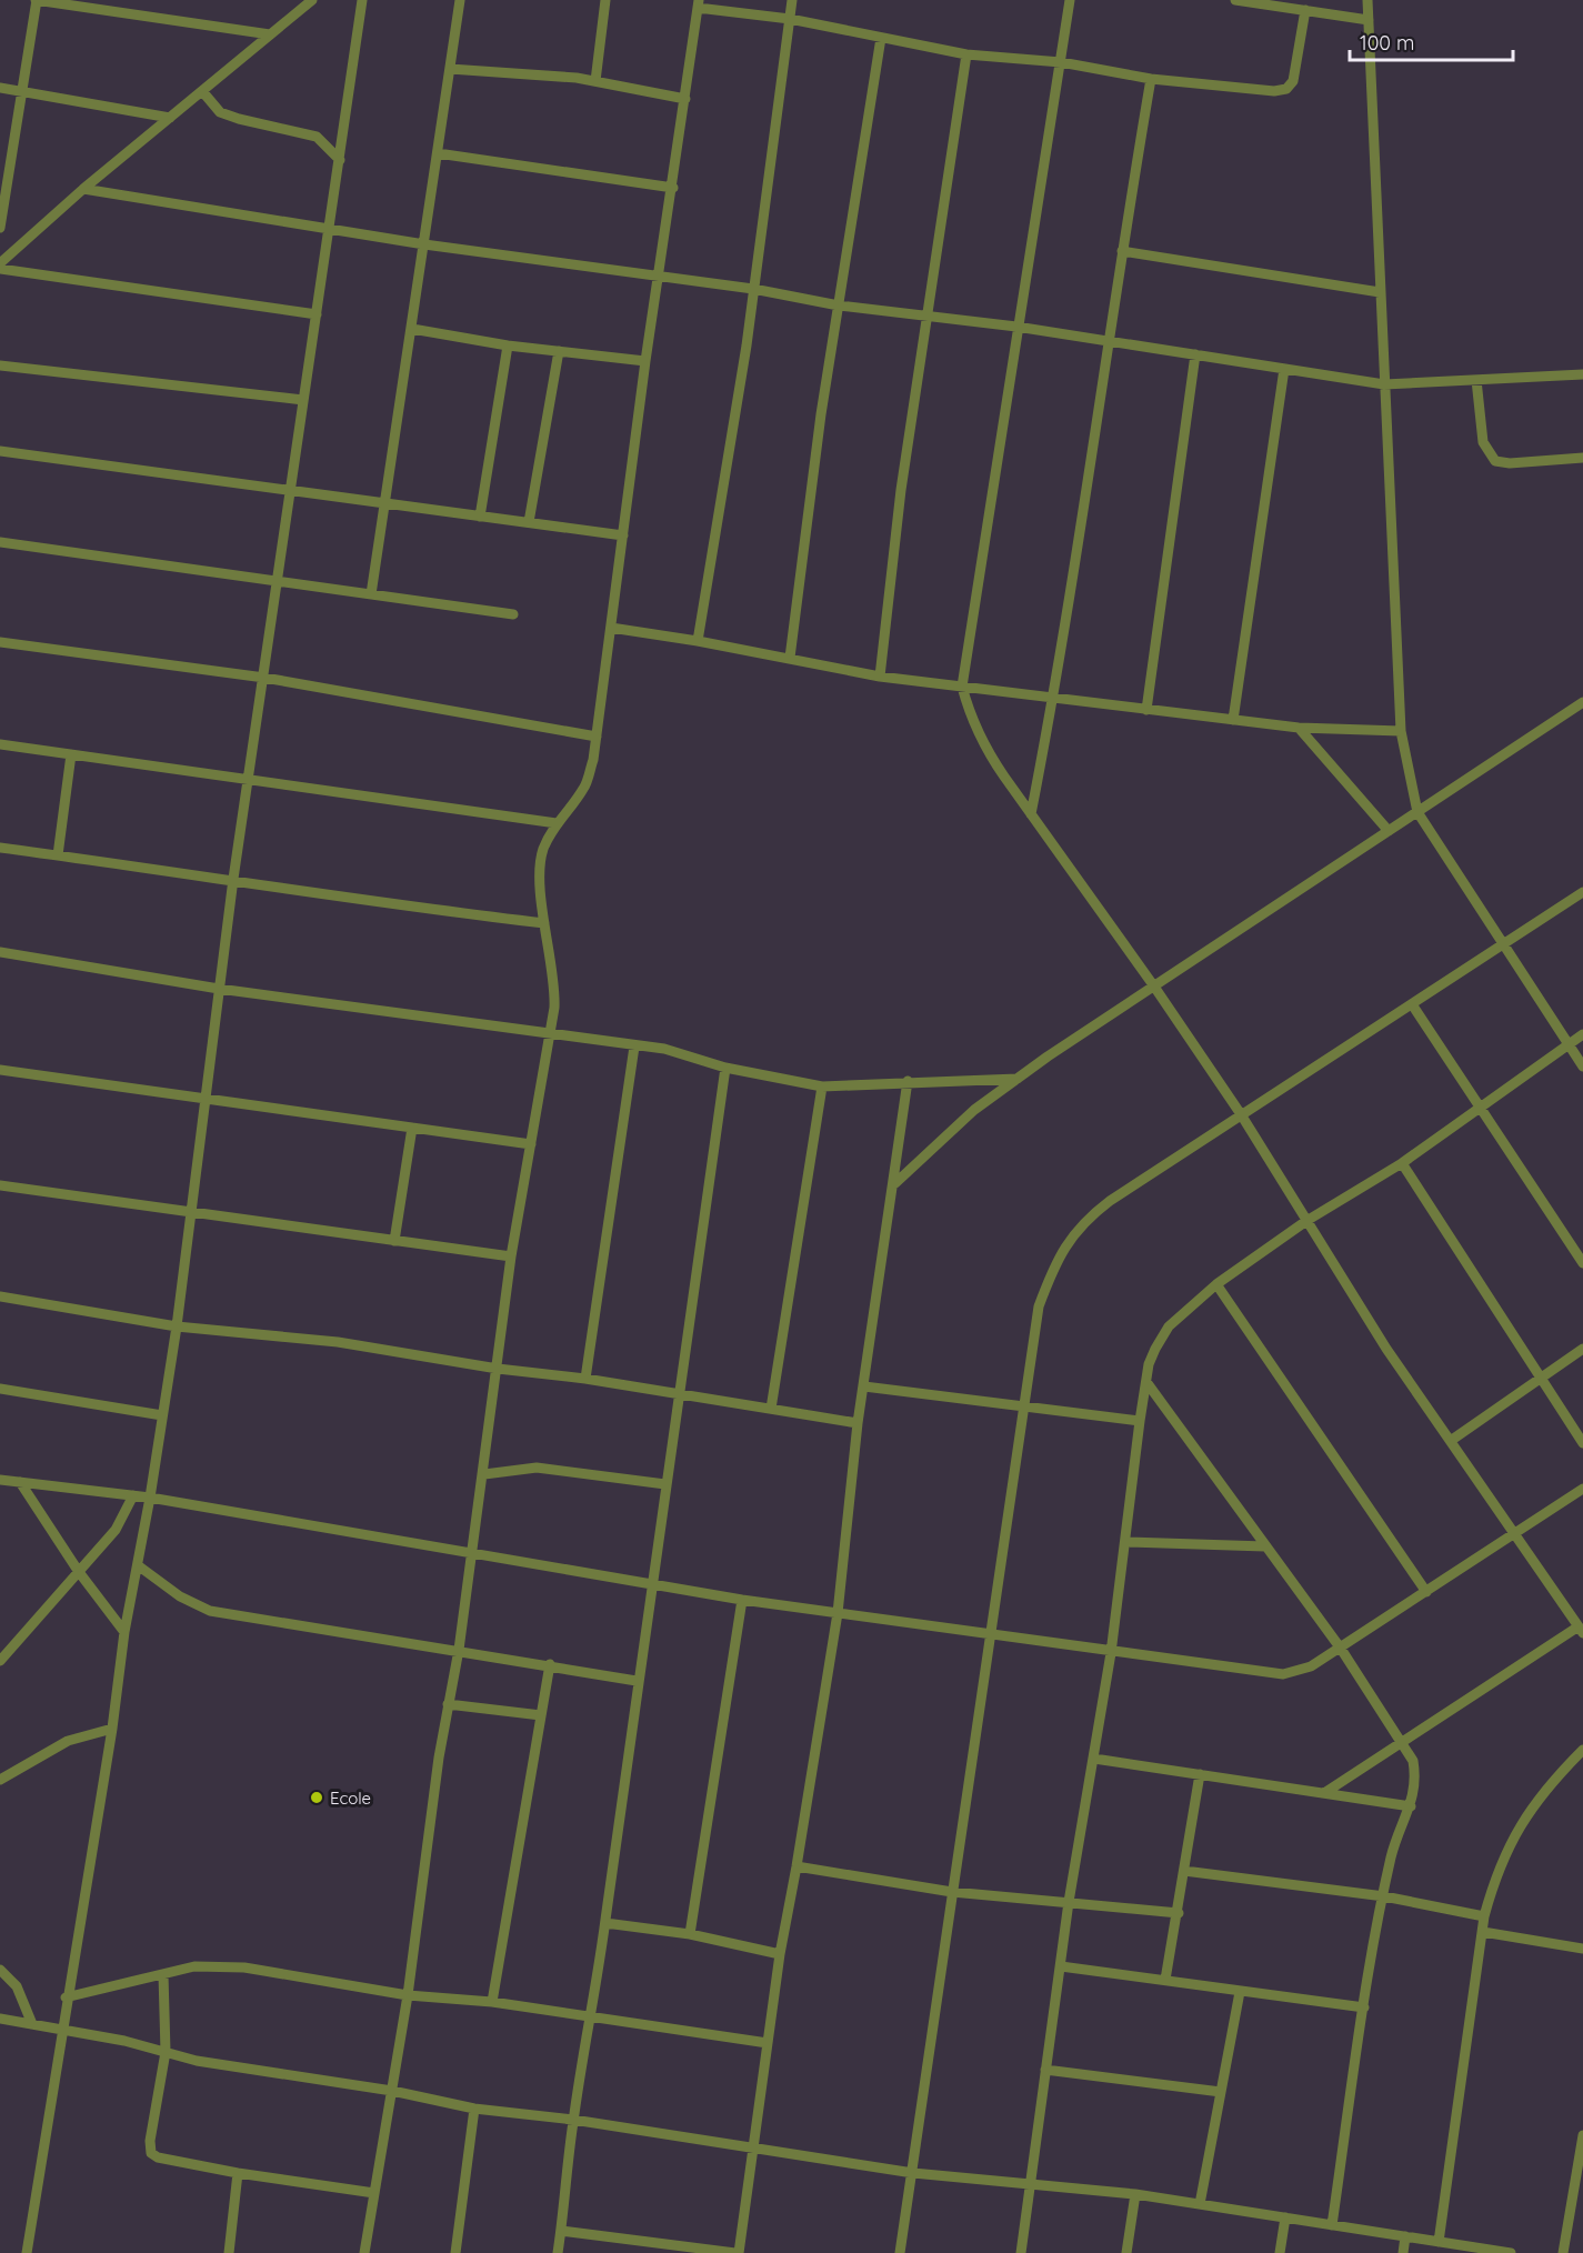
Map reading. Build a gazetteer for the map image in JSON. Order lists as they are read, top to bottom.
{
  "places": ["Ecole"],
  "scale_bar": "100 m"
}
